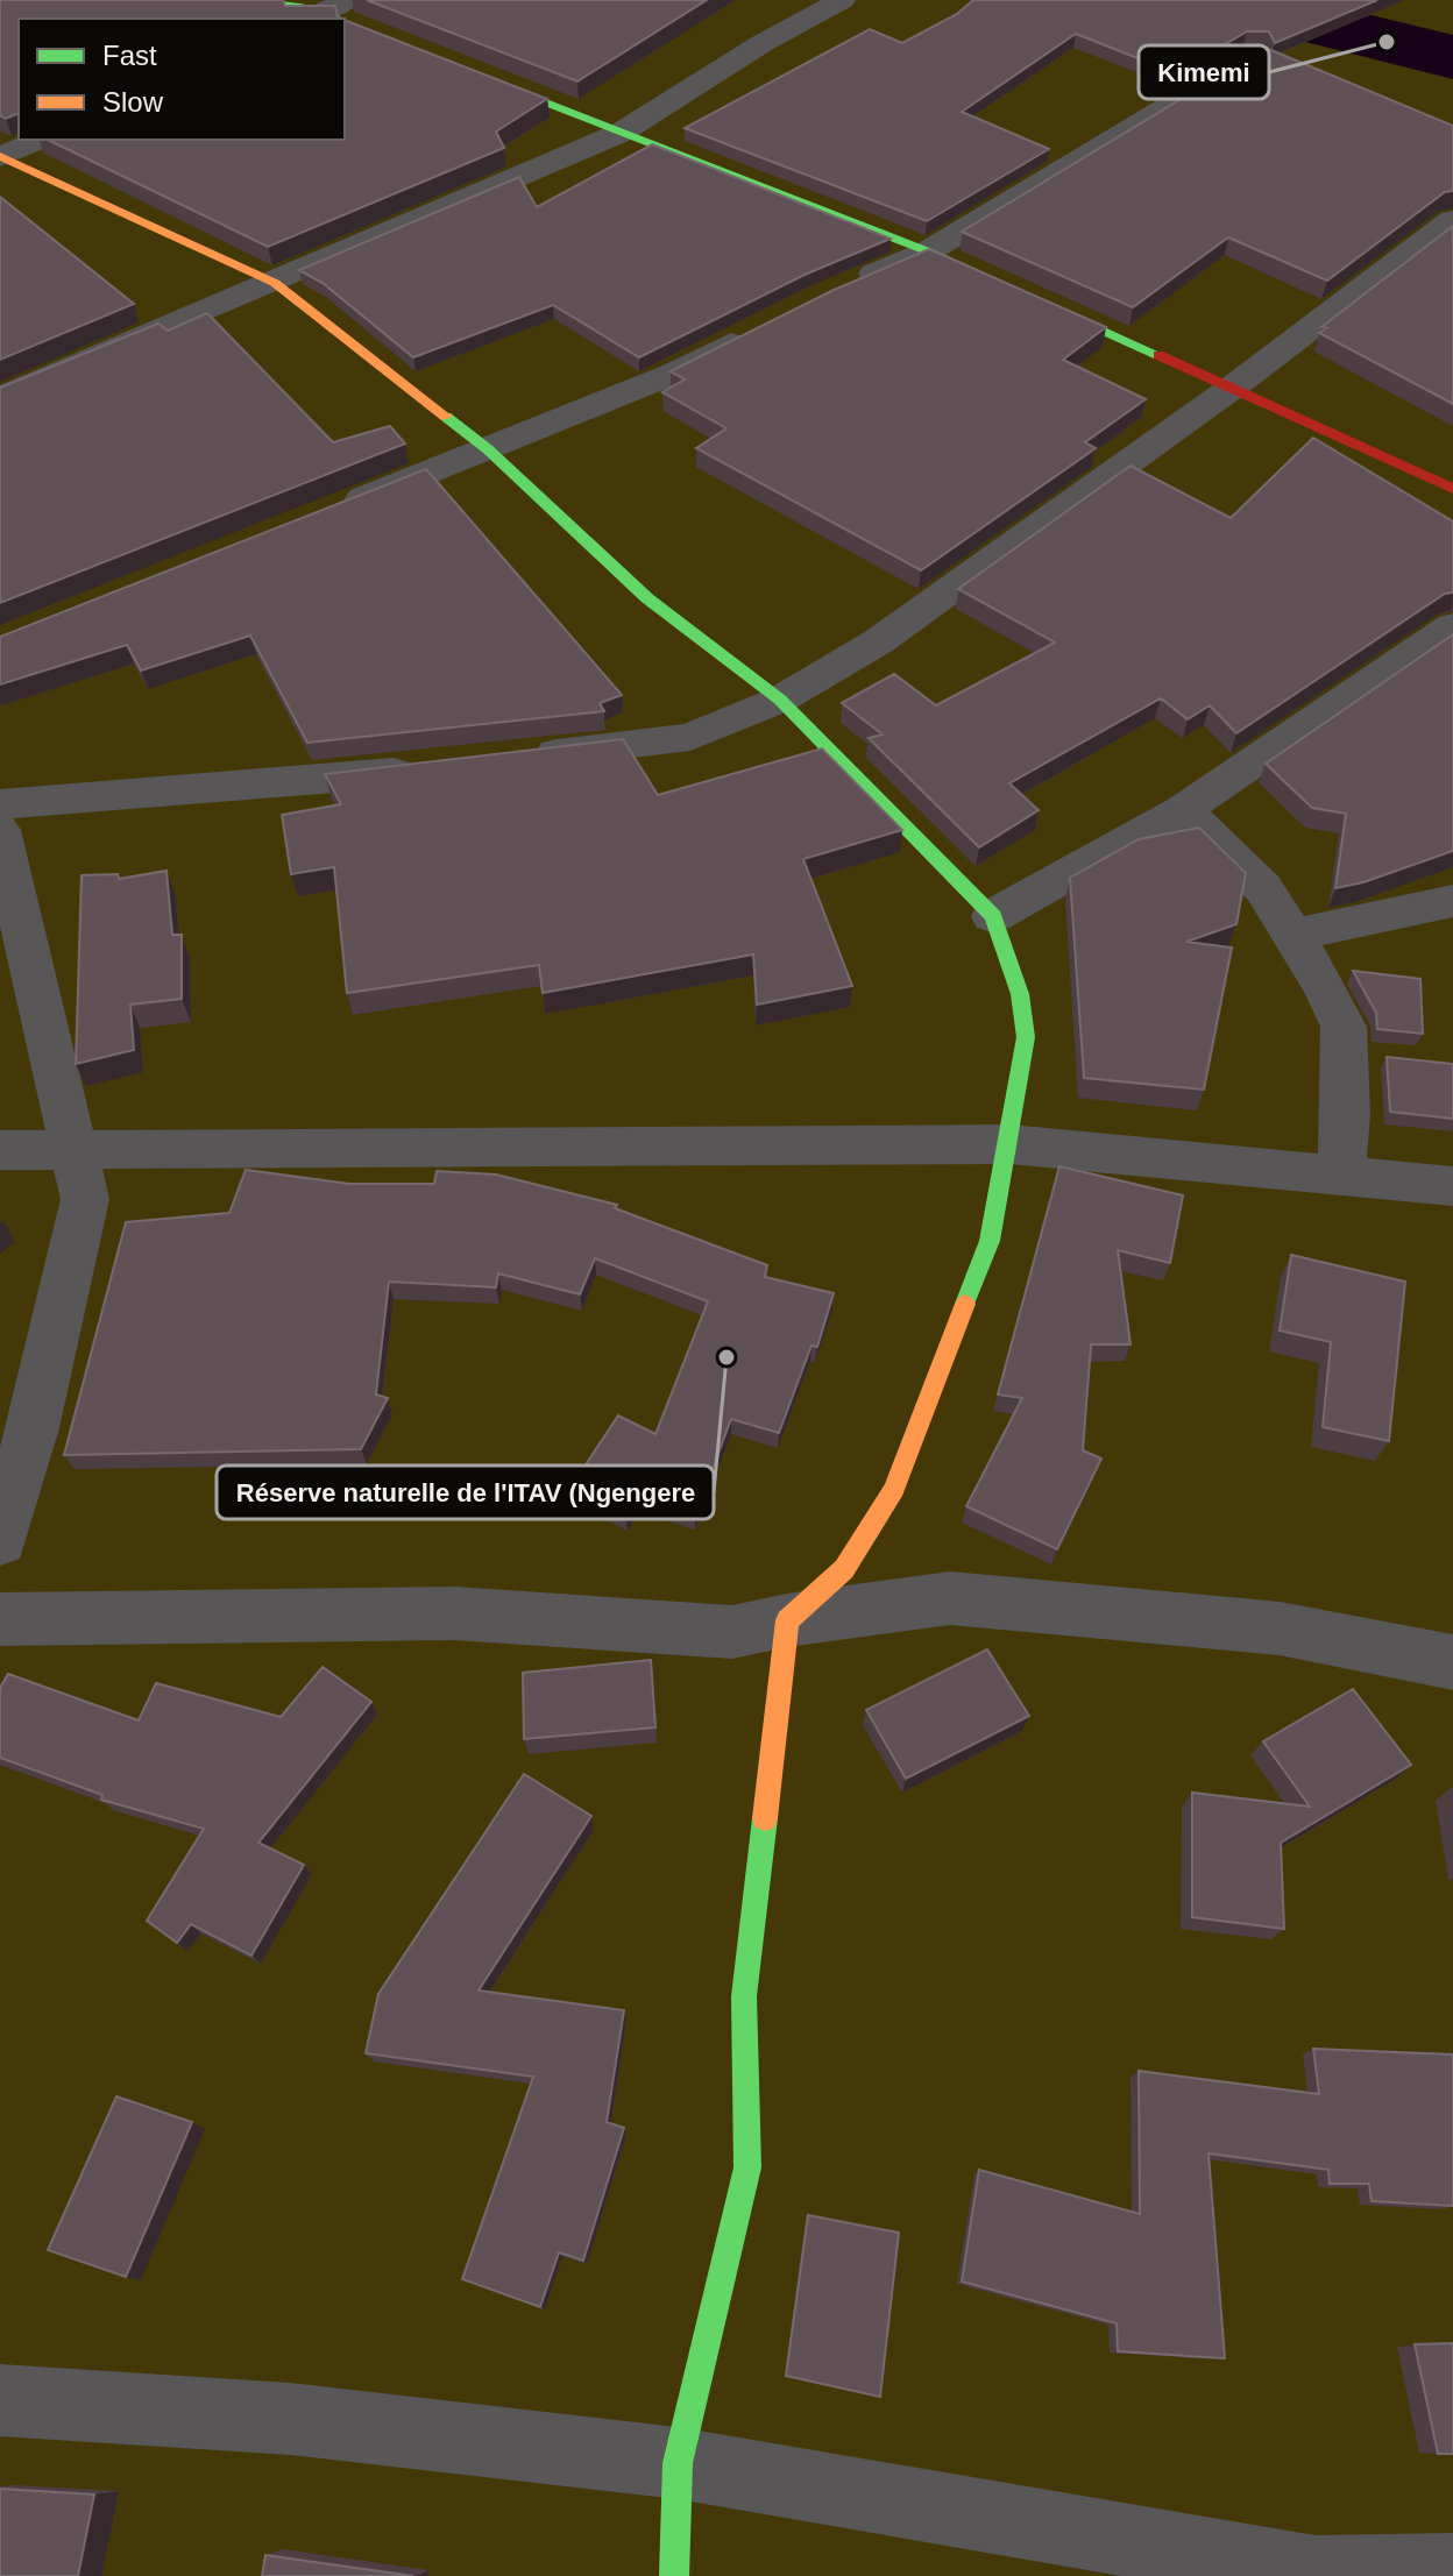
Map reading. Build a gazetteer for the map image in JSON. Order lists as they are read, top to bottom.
{
  "places": ["Kimemi", "Réserve naturelle de l'ITAV (Ngengere"],
  "legend": ["Fast", "Slow"]
}
